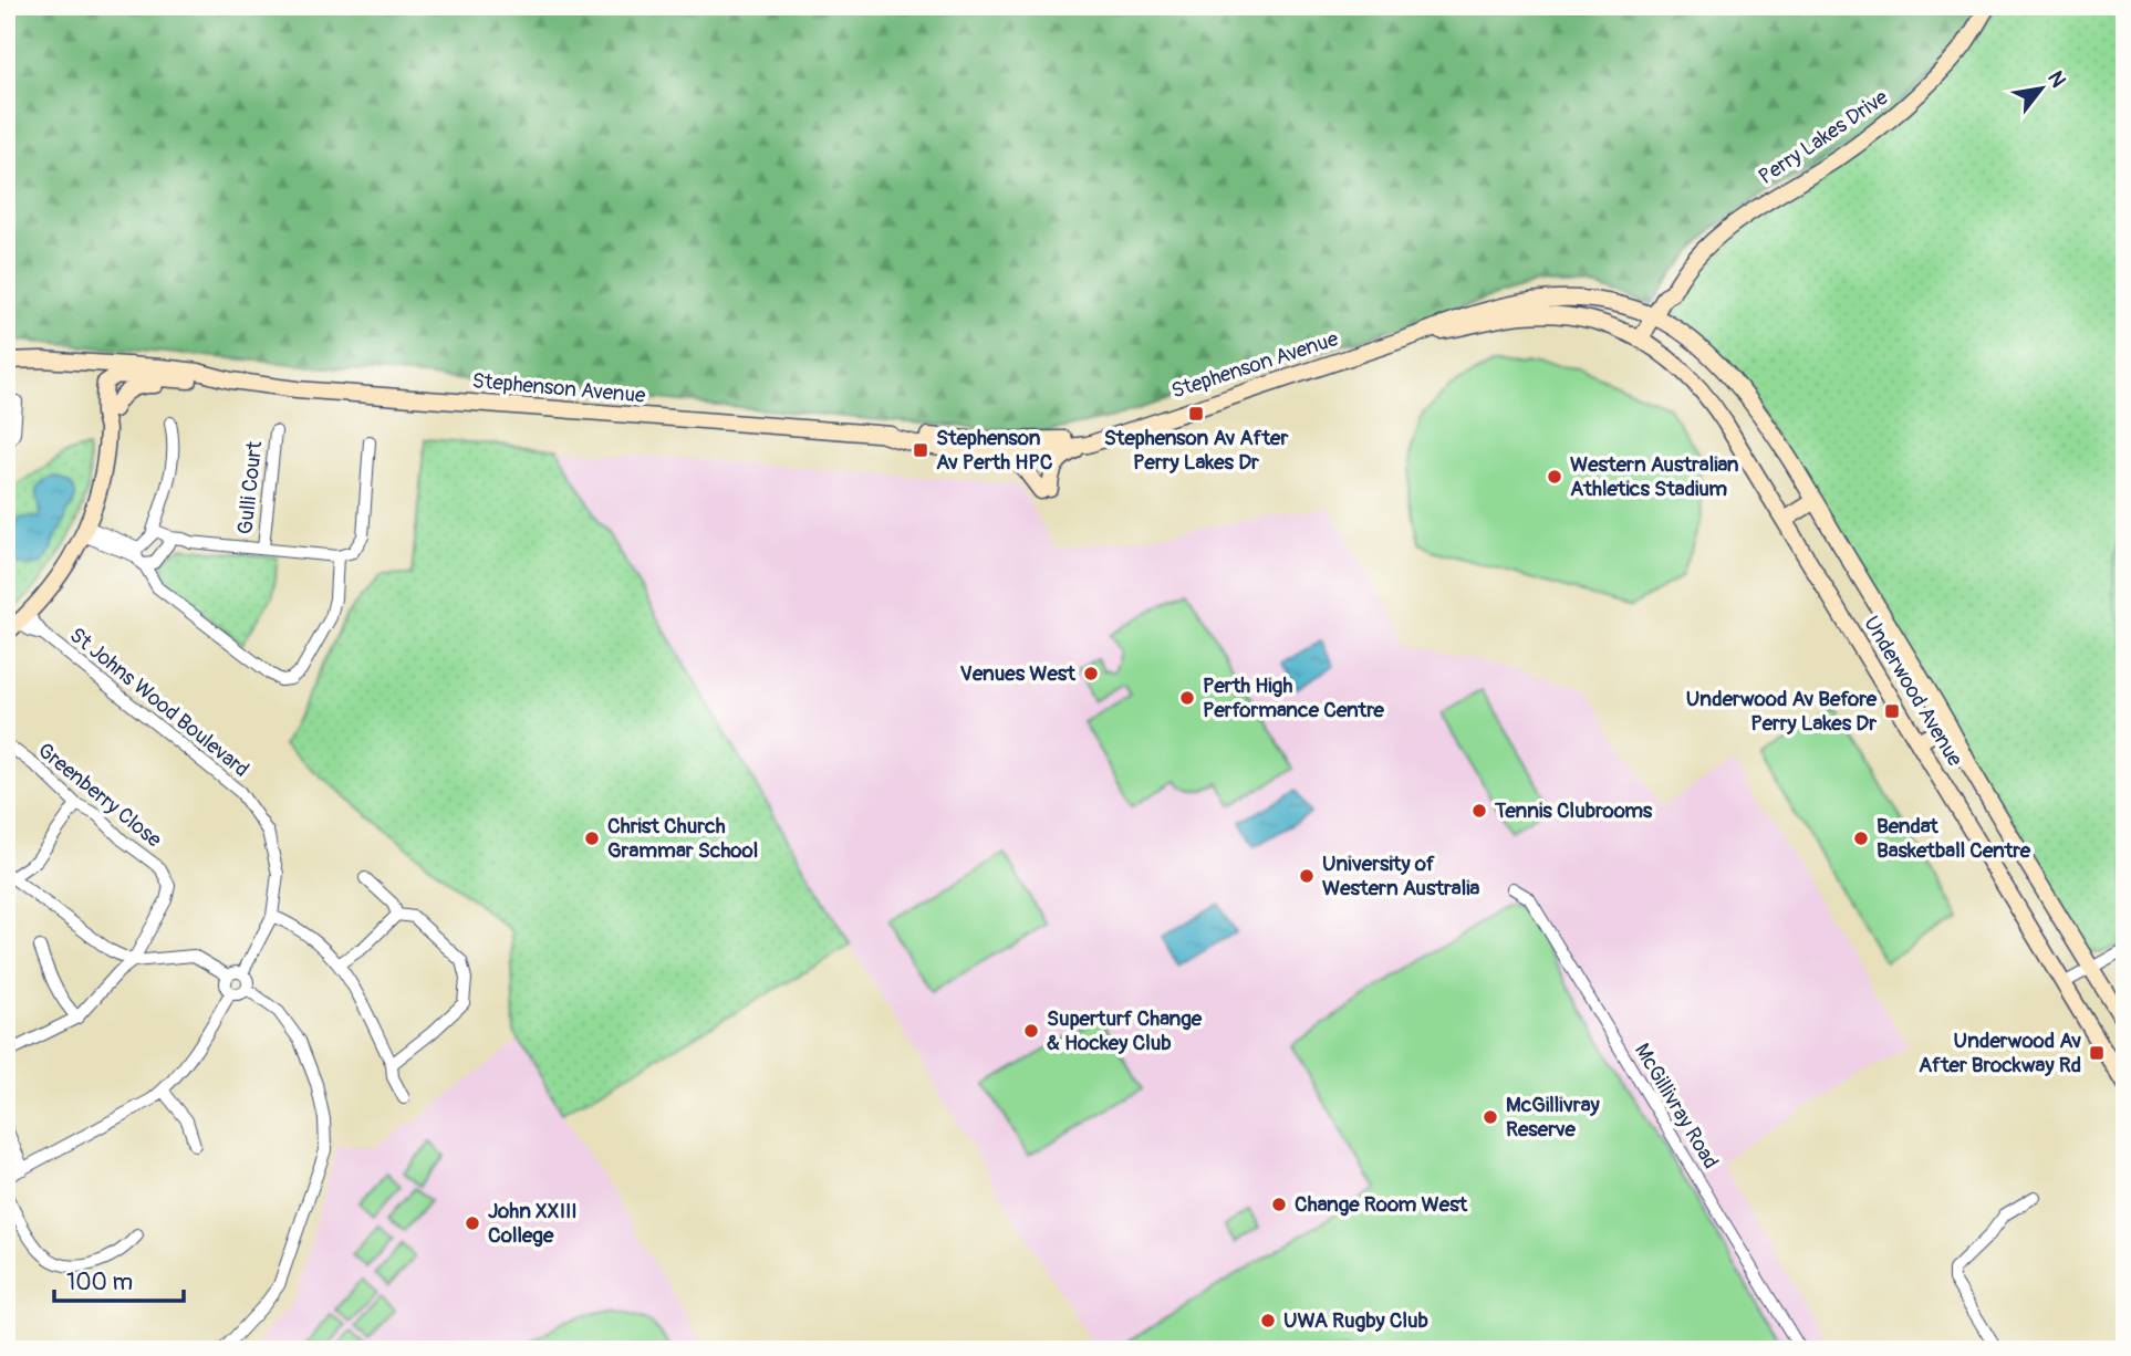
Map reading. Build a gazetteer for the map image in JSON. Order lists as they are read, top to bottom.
{
  "streets": {
    "main road": ["Perry Lakes Drive", "Stephenson Avenue", "Underwood Avenue"],
    "street": [
      "Gulli Court",
      "St Johns Wood Boulevard",
      "Greenberry Close",
      "McGillivray Road"
    ]
  },
  "crossings": [
    ["Perry Lakes Drive", "Stephenson Avenue"],
    ["Perry Lakes Drive", "Underwood Avenue"],
    ["Stephenson Avenue", "Underwood Avenue"]
  ],
  "places": {
    "transit": [
      "Stephenson Av After Perry Lakes Dr",
      "Stephenson Av Perth HPC",
      "Underwood Av Before Perry Lakes Dr",
      "Underwood Av After Brockway Rd"
    ],
    "other": [
      "Western Australian Athletics Stadium",
      "Venues West",
      "Perth High Performance Centre",
      "Tennis Clubrooms",
      "Christ Church Grammar School",
      "Bendat Basketball Centre",
      "University of Western Australia",
      "Superturf Change & Hockey Club",
      "McGillivray Reserve",
      "Change Room West",
      "John XXIII College",
      "UWA Rugby Club"
    ]
  },
  "scale_bar": "100 m",
  "north": "top right"
}
